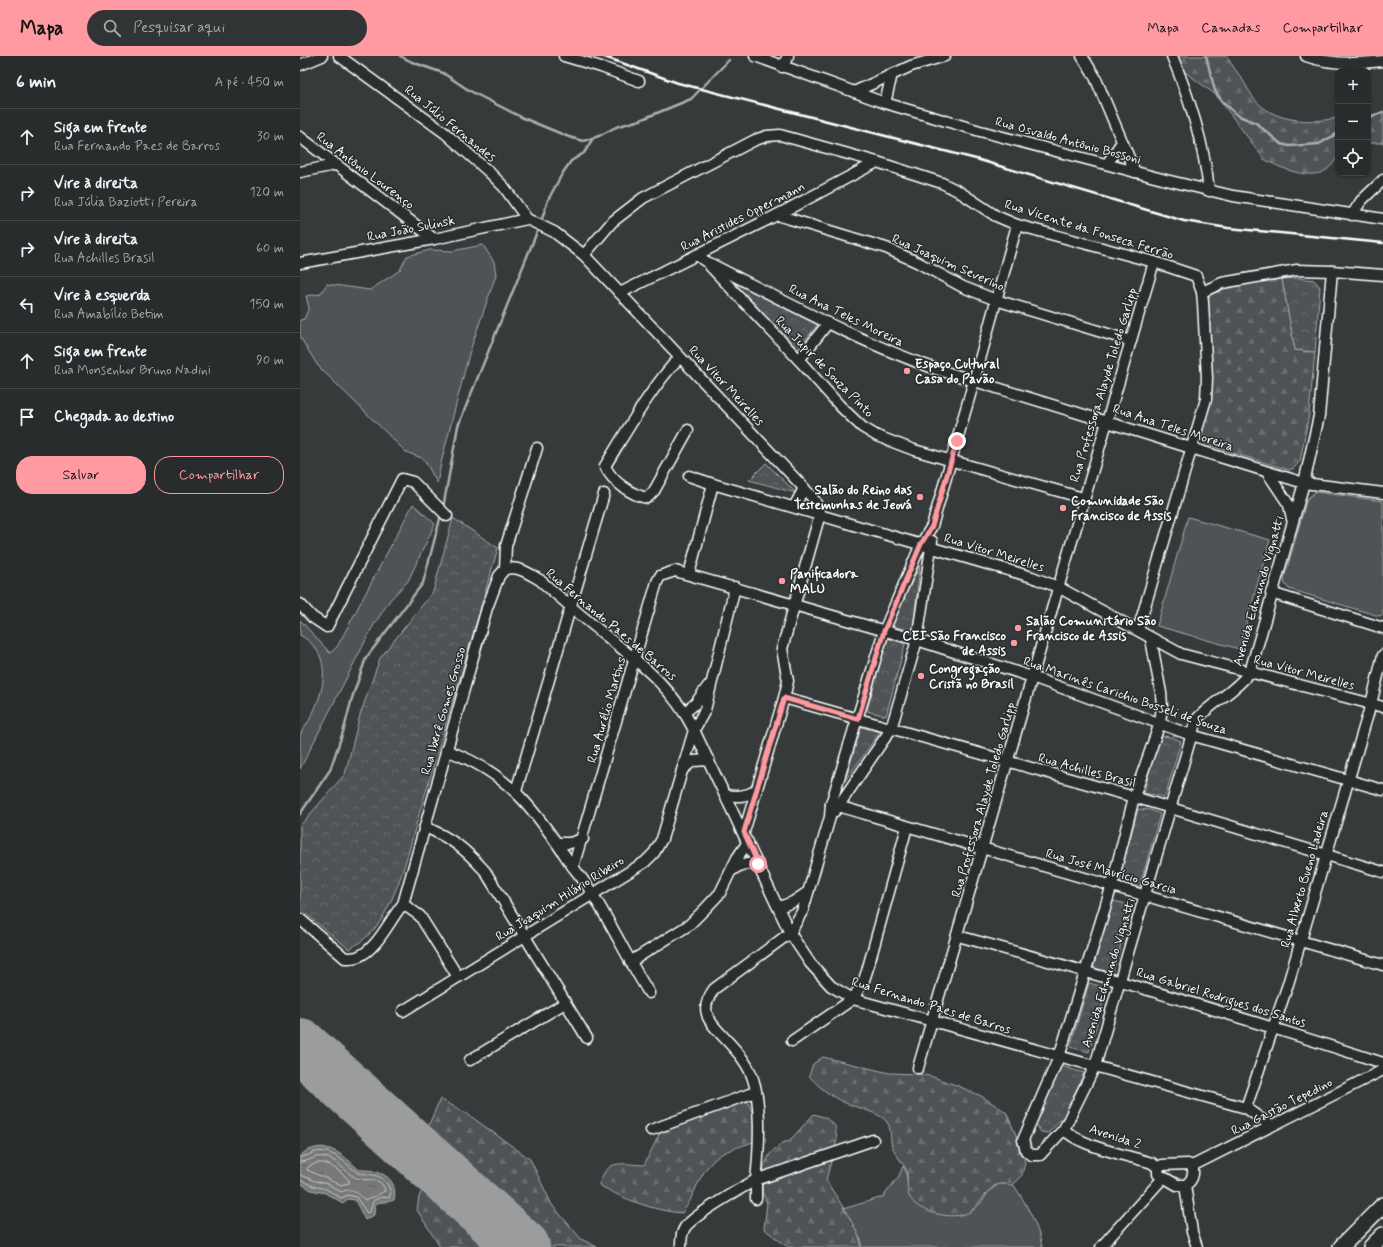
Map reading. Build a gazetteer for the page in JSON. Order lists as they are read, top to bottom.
{
  "streets": {
    "street": [
      "Rua Júlio Fernandes",
      "Rua Osvaldo Antônio Bossoni",
      "Rua Antônio Lourenço",
      "Rua Aristides Oppermann",
      "Rua João Sulinsk",
      "Rua Vicente da Fonseca Ferrão",
      "Rua Joaquim Severino",
      "Rua Ana Teles Moreira",
      "Rua Jupir de Souza Pinto",
      "Rua Professora Alayde Toledo Garlipp",
      "Rua Vitor Meirelles",
      "Avenida Edmundo Vignatti",
      "Rua Fernando Paes de Barros",
      "Rua Marinês Carichio Bosseli de Souza",
      "Rua Aurélio Martins",
      "Rua Iberê Gomes Grosso",
      "Rua Achilles Brasil",
      "Rua José Maurício Garcia",
      "Rua Alberto Bueno Ladeira",
      "Rua Joaquim Hilário Ribeiro",
      "Rua Gabriel Rodrigues dos Santos",
      "Rua Gastão Tepedino",
      "Avenida 2"
    ]
  },
  "crossings": [
    ["Rua Júlio Fernandes", "Rua João Sulinsk"],
    ["Rua Júlio Fernandes", "Rua Vitor Meirelles"],
    ["Rua Antônio Lourenço", "Rua João Sulinsk"],
    ["Rua Aristides Oppermann", "Rua Vicente da Fonseca Ferrão"],
    ["Rua Aristides Oppermann", "Rua Joaquim Severino"],
    ["Rua Aristides Oppermann", "Rua Ana Teles Moreira"],
    ["Rua Aristides Oppermann", "Rua Jupir de Souza Pinto"],
    ["Rua Aristides Oppermann", "Rua Vitor Meirelles"],
    ["Rua João Sulinsk", "Rua Vitor Meirelles"],
    ["Rua Vicente da Fonseca Ferrão", "Rua Professora Alayde Toledo Garlipp"],
    ["Rua Vicente da Fonseca Ferrão", "Rua Vitor Meirelles"],
    ["Rua Joaquim Severino", "Rua Professora Alayde Toledo Garlipp"],
    ["Rua Ana Teles Moreira", "Rua Jupir de Souza Pinto"],
    ["Rua Ana Teles Moreira", "Rua Professora Alayde Toledo Garlipp"],
    ["Rua Ana Teles Moreira", "Avenida Edmundo Vignatti"],
    ["Rua Jupir de Souza Pinto", "Rua Professora Alayde Toledo Garlipp"],
    ["Rua Professora Alayde Toledo Garlipp", "Rua Vitor Meirelles"],
    ["Rua Professora Alayde Toledo Garlipp", "Rua Fernando Paes de Barros"],
    ["Rua Professora Alayde Toledo Garlipp", "Rua Marinês Carichio Bosseli de Souza"],
    ["Rua Professora Alayde Toledo Garlipp", "Rua Achilles Brasil"],
    ["Rua Professora Alayde Toledo Garlipp", "Rua José Maurício Garcia"],
    ["Rua Professora Alayde Toledo Garlipp", "Rua Gabriel Rodrigues dos Santos"],
    ["Rua Vitor Meirelles", "Avenida Edmundo Vignatti"],
    ["Rua Vitor Meirelles", "Rua Alberto Bueno Ladeira"],
    ["Avenida Edmundo Vignatti", "Rua Fernando Paes de Barros"],
    ["Avenida Edmundo Vignatti", "Rua Marinês Carichio Bosseli de Souza"],
    ["Avenida Edmundo Vignatti", "Rua Achilles Brasil"],
    ["Avenida Edmundo Vignatti", "Rua José Maurício Garcia"],
    ["Avenida Edmundo Vignatti", "Rua Gabriel Rodrigues dos Santos"],
    ["Avenida Edmundo Vignatti", "Avenida 2"],
    ["Rua Fernando Paes de Barros", "Rua Aurélio Martins"],
    ["Rua Fernando Paes de Barros", "Rua Iberê Gomes Grosso"],
    ["Rua Fernando Paes de Barros", "Rua Alberto Bueno Ladeira"],
    ["Rua Fernando Paes de Barros", "Rua Joaquim Hilário Ribeiro"],
    ["Rua Fernando Paes de Barros", "Rua Gastão Tepedino"],
    ["Rua Marinês Carichio Bosseli de Souza", "Rua Aurélio Martins"],
    ["Rua Marinês Carichio Bosseli de Souza", "Rua Alberto Bueno Ladeira"],
    ["Rua Marinês Carichio Bosseli de Souza", "Rua Joaquim Hilário Ribeiro"],
    ["Rua Achilles Brasil", "Rua Alberto Bueno Ladeira"],
    ["Rua José Maurício Garcia", "Rua Alberto Bueno Ladeira"],
    ["Rua Alberto Bueno Ladeira", "Rua Gabriel Rodrigues dos Santos"]
  ],
  "places": [
    "Espaço Cultural Casa do Pavão",
    "Salão do Reino das Testemunhas de Jeová",
    "Comunidade São Francisco de Assis",
    "Panificadora MALU",
    "Salão Comunitário São Francisco de Assis",
    "CEI São Francisco de Assis",
    "Congregação Cristã no Brasil"
  ],
  "page": {
    "header": "Mapa",
    "search": "Pesquisar aqui",
    "nav": ["Mapa", "Camadas", "Compartilhar"],
    "heading": ["6 min", "A pé · 450 m"],
    "map_buttons": ["+", "−"],
    "list": [
      ["Siga em frente", "Rua Fernando Paes de Barros", "30 m"],
      ["Vire à direita", "Rua Júlia Baziotti Pereira", "120 m"],
      ["Vire à direita", "Rua Achilles Brasil", "60 m"],
      ["Vire à esquerda", "Rua Amabílio Betim", "150 m"],
      ["Siga em frente", "Rua Monsenhor Bruno Nadini", "90 m"],
      "Chegada ao destino"
    ],
    "buttons": ["Salvar", "Compartilhar"]
  }
}
